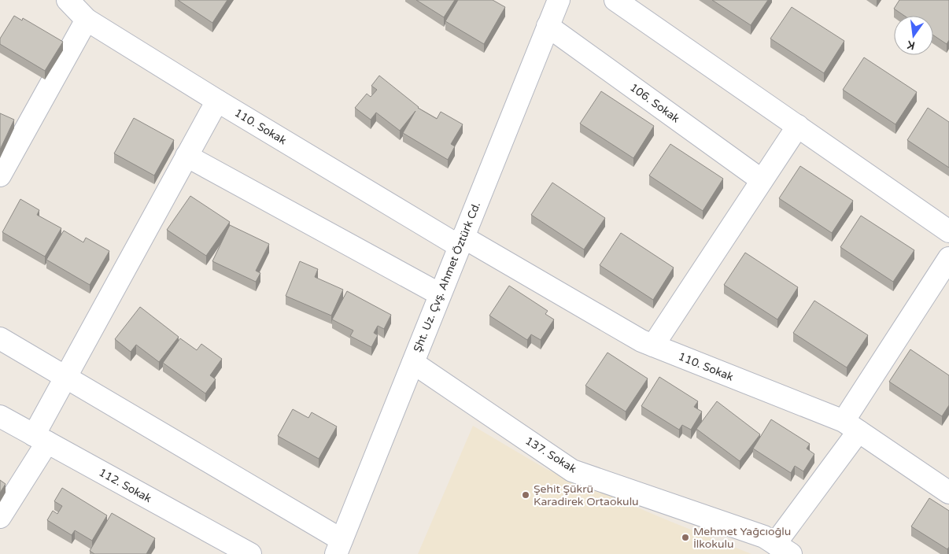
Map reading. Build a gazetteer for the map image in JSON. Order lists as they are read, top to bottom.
{
  "streets": {
    "street": [
      "106. Sokak",
      "110. Sokak",
      "Şht. Uz. Çvş. Ahmet Öztürk Cd.",
      "137. Sokak",
      "112. Sokak"
    ]
  },
  "crossings": [
    ["106. Sokak", "Şht. Uz. Çvş. Ahmet Öztürk Cd."],
    ["110. Sokak", "Şht. Uz. Çvş. Ahmet Öztürk Cd."],
    ["Şht. Uz. Çvş. Ahmet Öztürk Cd.", "137. Sokak"]
  ],
  "places": ["Şehit Şükrü Karadirek Ortaokulu", "Mehmet Yağcıoğlu İlkokulu"],
  "north": "bottom"
}
